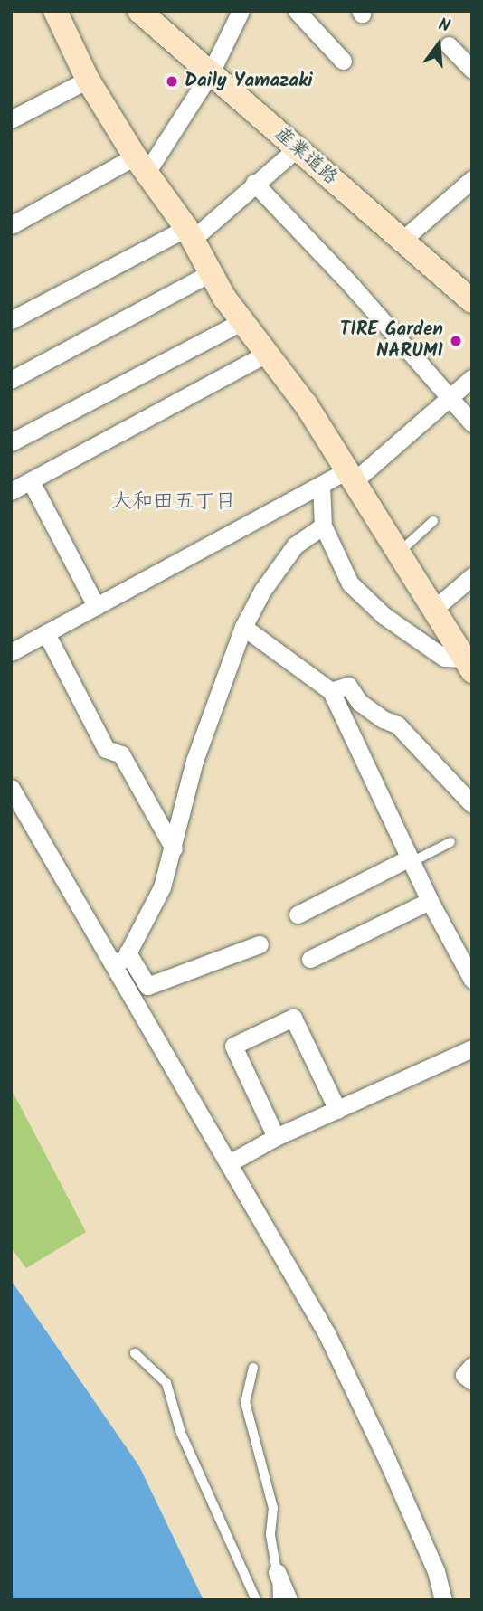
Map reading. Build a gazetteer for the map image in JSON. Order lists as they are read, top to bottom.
{
  "streets": {
    "street": ["産業道路"]
  },
  "districts": ["大和田五丁目"],
  "places": ["Daily Yamazaki", "TIRE Garden NARUMI"],
  "north": "top"
}
